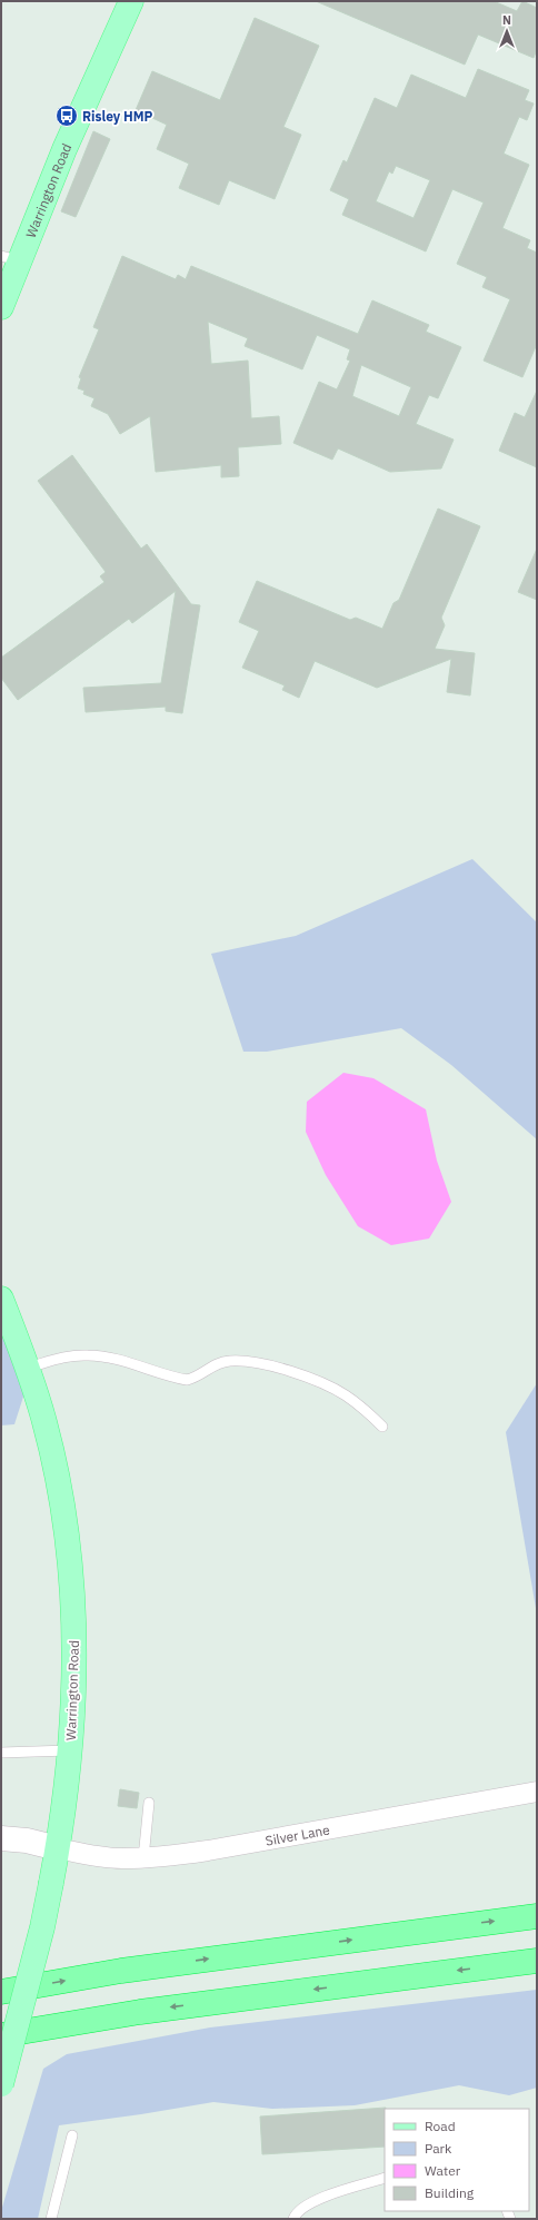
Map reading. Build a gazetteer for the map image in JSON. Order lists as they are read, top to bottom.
{
  "streets": {
    "main road": ["Warrington Road"],
    "street": ["Silver Lane"]
  },
  "crossings": [
    ["Warrington Road", "Silver Lane"]
  ],
  "places": {
    "bus stop": ["Risley HMP"]
  },
  "legend": [
    "Road",
    "Park",
    "Water",
    "Building"
  ],
  "north": "top"
}
